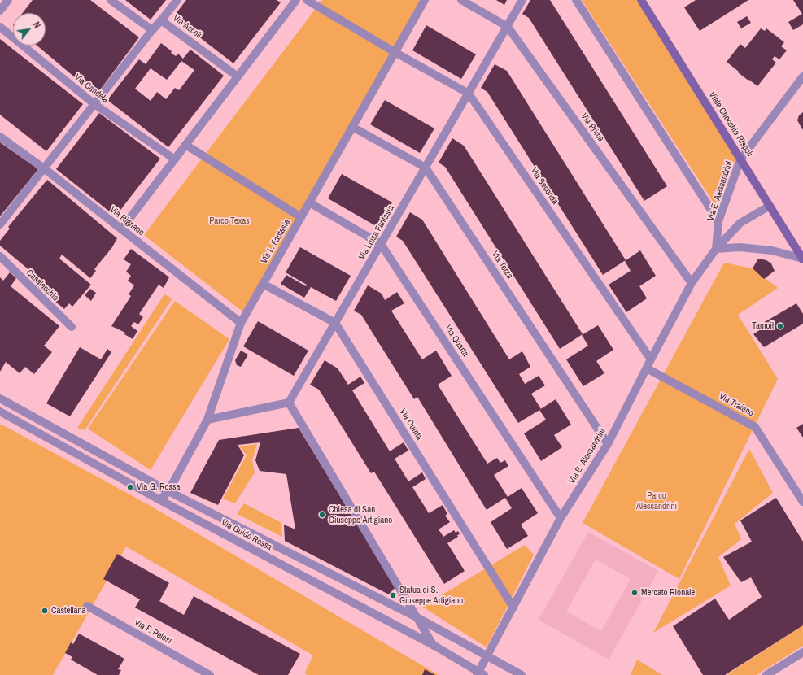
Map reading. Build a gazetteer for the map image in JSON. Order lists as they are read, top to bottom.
{
  "streets": {
    "main road": ["Viale Checchia Rispoli"],
    "street": [
      "Via Ascoli",
      "Via Candela",
      "Via Prima",
      "Via Seconda",
      "Via E. Alessandrini",
      "Via Rignano",
      "Via Luisa Fantasia",
      "Via L. Fantasia",
      "Via Terza",
      "Casalecchio",
      "Via Quarta",
      "Via Traiano",
      "Via Quinta",
      "Via Guido Rossa",
      "Via F. Pelosi"
    ]
  },
  "crossings": [
    ["Via Ascoli", "Via Candela"],
    ["Via Ascoli", "Via Rignano"],
    ["Viale Checchia Rispoli", "Via E. Alessandrini"],
    ["Via Prima", "Via E. Alessandrini"],
    ["Via Prima", "Via Luisa Fantasia"],
    ["Via Seconda", "Via E. Alessandrini"],
    ["Via Seconda", "Via Luisa Fantasia"],
    ["Via Seconda", "Via L. Fantasia"],
    ["Via E. Alessandrini", "Via Terza"],
    ["Via E. Alessandrini", "Via Quarta"],
    ["Via E. Alessandrini", "Via Traiano"],
    ["Via E. Alessandrini", "Via Quinta"],
    ["Via E. Alessandrini", "Via Guido Rossa"],
    ["Via Rignano", "Via L. Fantasia"],
    ["Via Luisa Fantasia", "Via Terza"],
    ["Via Luisa Fantasia", "Via Quarta"],
    ["Via Luisa Fantasia", "Via Quinta"],
    ["Via L. Fantasia", "Via Terza"],
    ["Via L. Fantasia", "Via Quarta"],
    ["Via L. Fantasia", "Via Quinta"],
    ["Via L. Fantasia", "Via Guido Rossa"]
  ],
  "parks": ["Parco Texas", "Parco Alessandrini"],
  "places": [
    "Tamoil",
    "Via G. Rossa",
    "Chiesa di San Giuseppe Artigiano",
    "Mercato Rionale",
    "Statua di S. Giuseppe Artigiano",
    "Castellana"
  ],
  "north": "top right"
}
